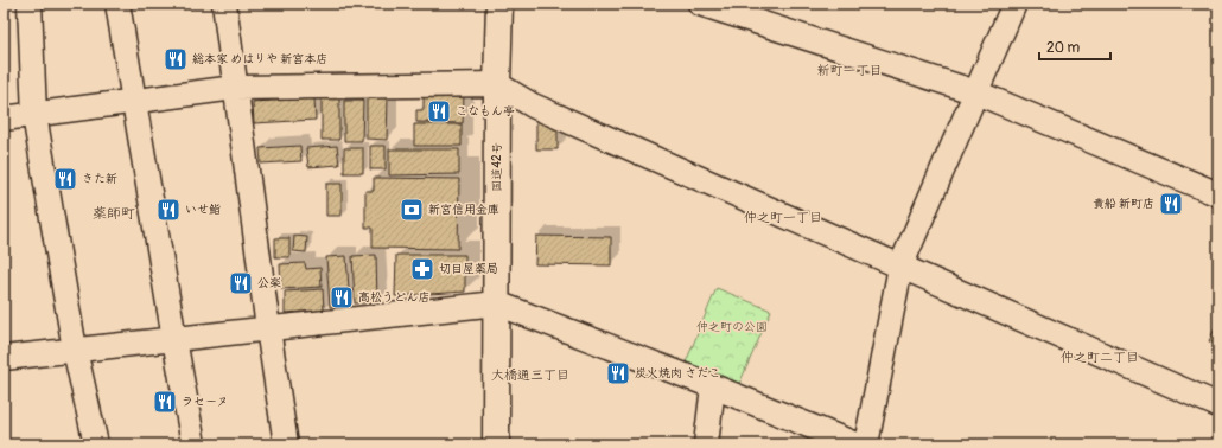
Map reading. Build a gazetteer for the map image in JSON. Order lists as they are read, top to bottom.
{
  "streets": {
    "highway": ["国道42号"]
  },
  "districts": [
    "新町一丁目",
    "薬師町",
    "仲之町一丁目",
    "仲之町二丁目",
    "大橋通三丁目"
  ],
  "parks": ["仲之町の公園"],
  "places": {
    "restaurant": [
      "総本家 めはりや 新宮本店",
      "こなもん亭",
      "きた新",
      "貴船 新町店",
      "いせ鮨",
      "公楽",
      "高松うどん店",
      "炭火焼肉 さだこ",
      "ラセーヌ"
    ],
    "bank": ["新宮信用金庫"],
    "pharmacy": ["切目屋薬局"]
  },
  "scale_bar": "20 m"
}
